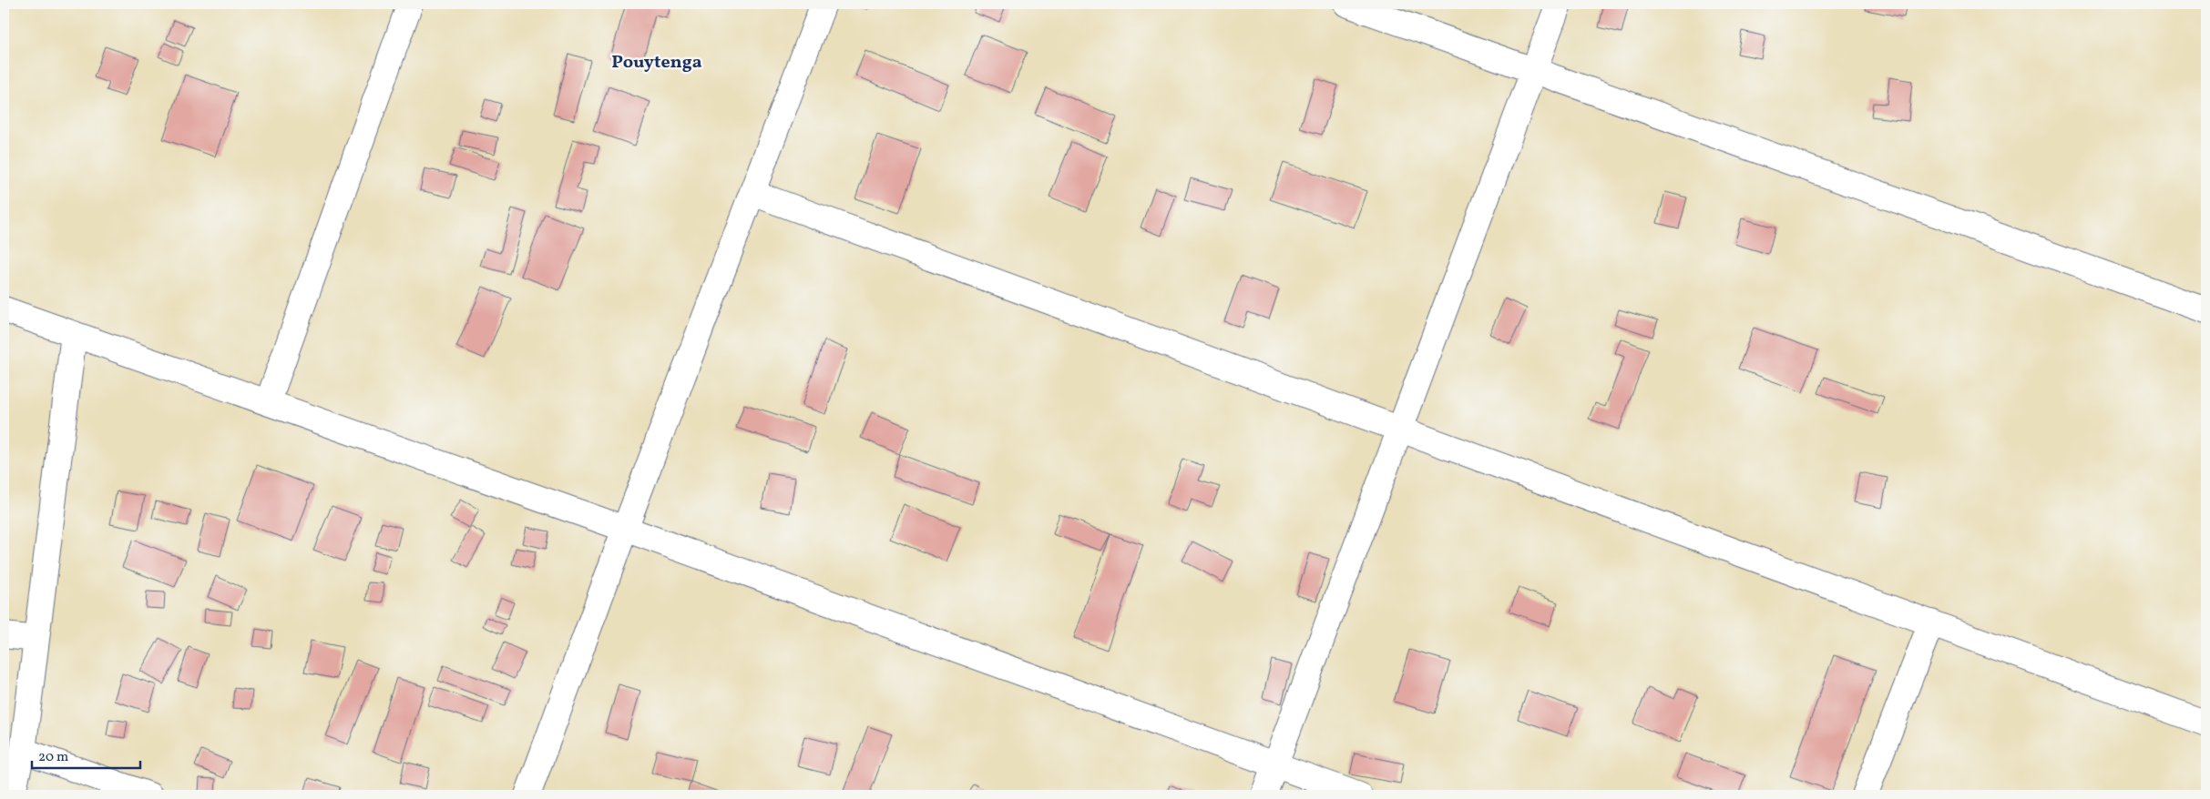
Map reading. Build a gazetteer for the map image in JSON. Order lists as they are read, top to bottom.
{
  "districts": ["Pouytenga"],
  "scale_bar": "20 m"
}
